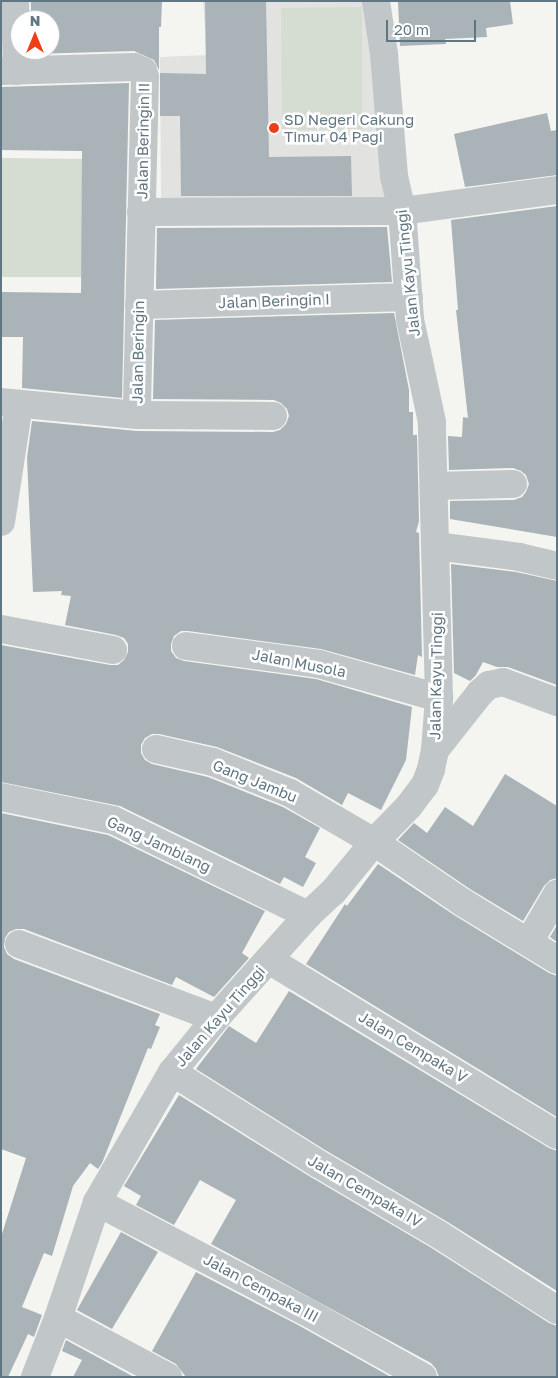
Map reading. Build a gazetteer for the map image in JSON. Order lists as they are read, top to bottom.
{
  "streets": {
    "street": [
      "Jalan Beringin II",
      "Jalan Kayu Tinggi",
      "Jalan Beringin I",
      "Jalan Beringin",
      "Jalan Musola",
      "Gang Jambu",
      "Gang Jamblang",
      "Jalan Cempaka V",
      "Jalan Cempaka IV",
      "Jalan Cempaka III"
    ]
  },
  "crossings": [
    ["Jalan Beringin II", "Jalan Kayu Tinggi"],
    ["Jalan Beringin II", "Jalan Beringin"],
    ["Jalan Kayu Tinggi", "Jalan Beringin I"],
    ["Jalan Kayu Tinggi", "Jalan Musola"],
    ["Jalan Kayu Tinggi", "Gang Jambu"],
    ["Jalan Kayu Tinggi", "Gang Jamblang"],
    ["Jalan Kayu Tinggi", "Jalan Cempaka V"],
    ["Jalan Kayu Tinggi", "Jalan Cempaka IV"],
    ["Jalan Kayu Tinggi", "Jalan Cempaka III"],
    ["Jalan Beringin I", "Jalan Beringin"]
  ],
  "places": ["SD Negeri Cakung Timur 04 Pagi"],
  "scale_bar": "20 m",
  "north": "top"
}
